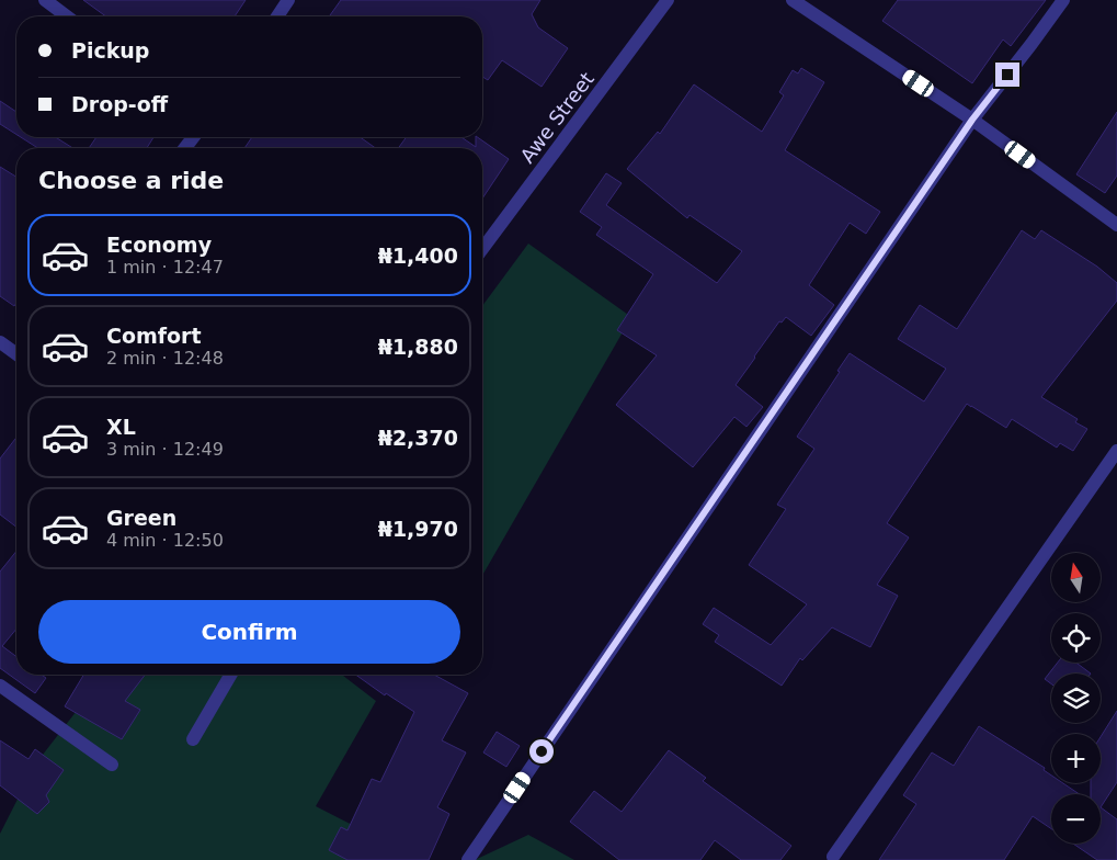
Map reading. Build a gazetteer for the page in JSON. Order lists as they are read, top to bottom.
{
  "streets": {
    "street": ["Awe Street"]
  },
  "north": "top",
  "page": {
    "banner": ["Pickup", "Drop-off"],
    "heading": "Choose a ride",
    "list": [
      {
        "name": "Economy",
        "note": "1 min · 12:47",
        "value": "₦1,400"
      },
      {
        "name": "Comfort",
        "note": "2 min · 12:48",
        "value": "₦1,880"
      },
      {
        "name": "XL",
        "note": "3 min · 12:49",
        "value": "₦2,370"
      },
      {
        "name": "Green",
        "note": "4 min · 12:50",
        "value": "₦1,970"
      }
    ],
    "map_buttons": ["+", "−"],
    "buttons": "Confirm"
  }
}
